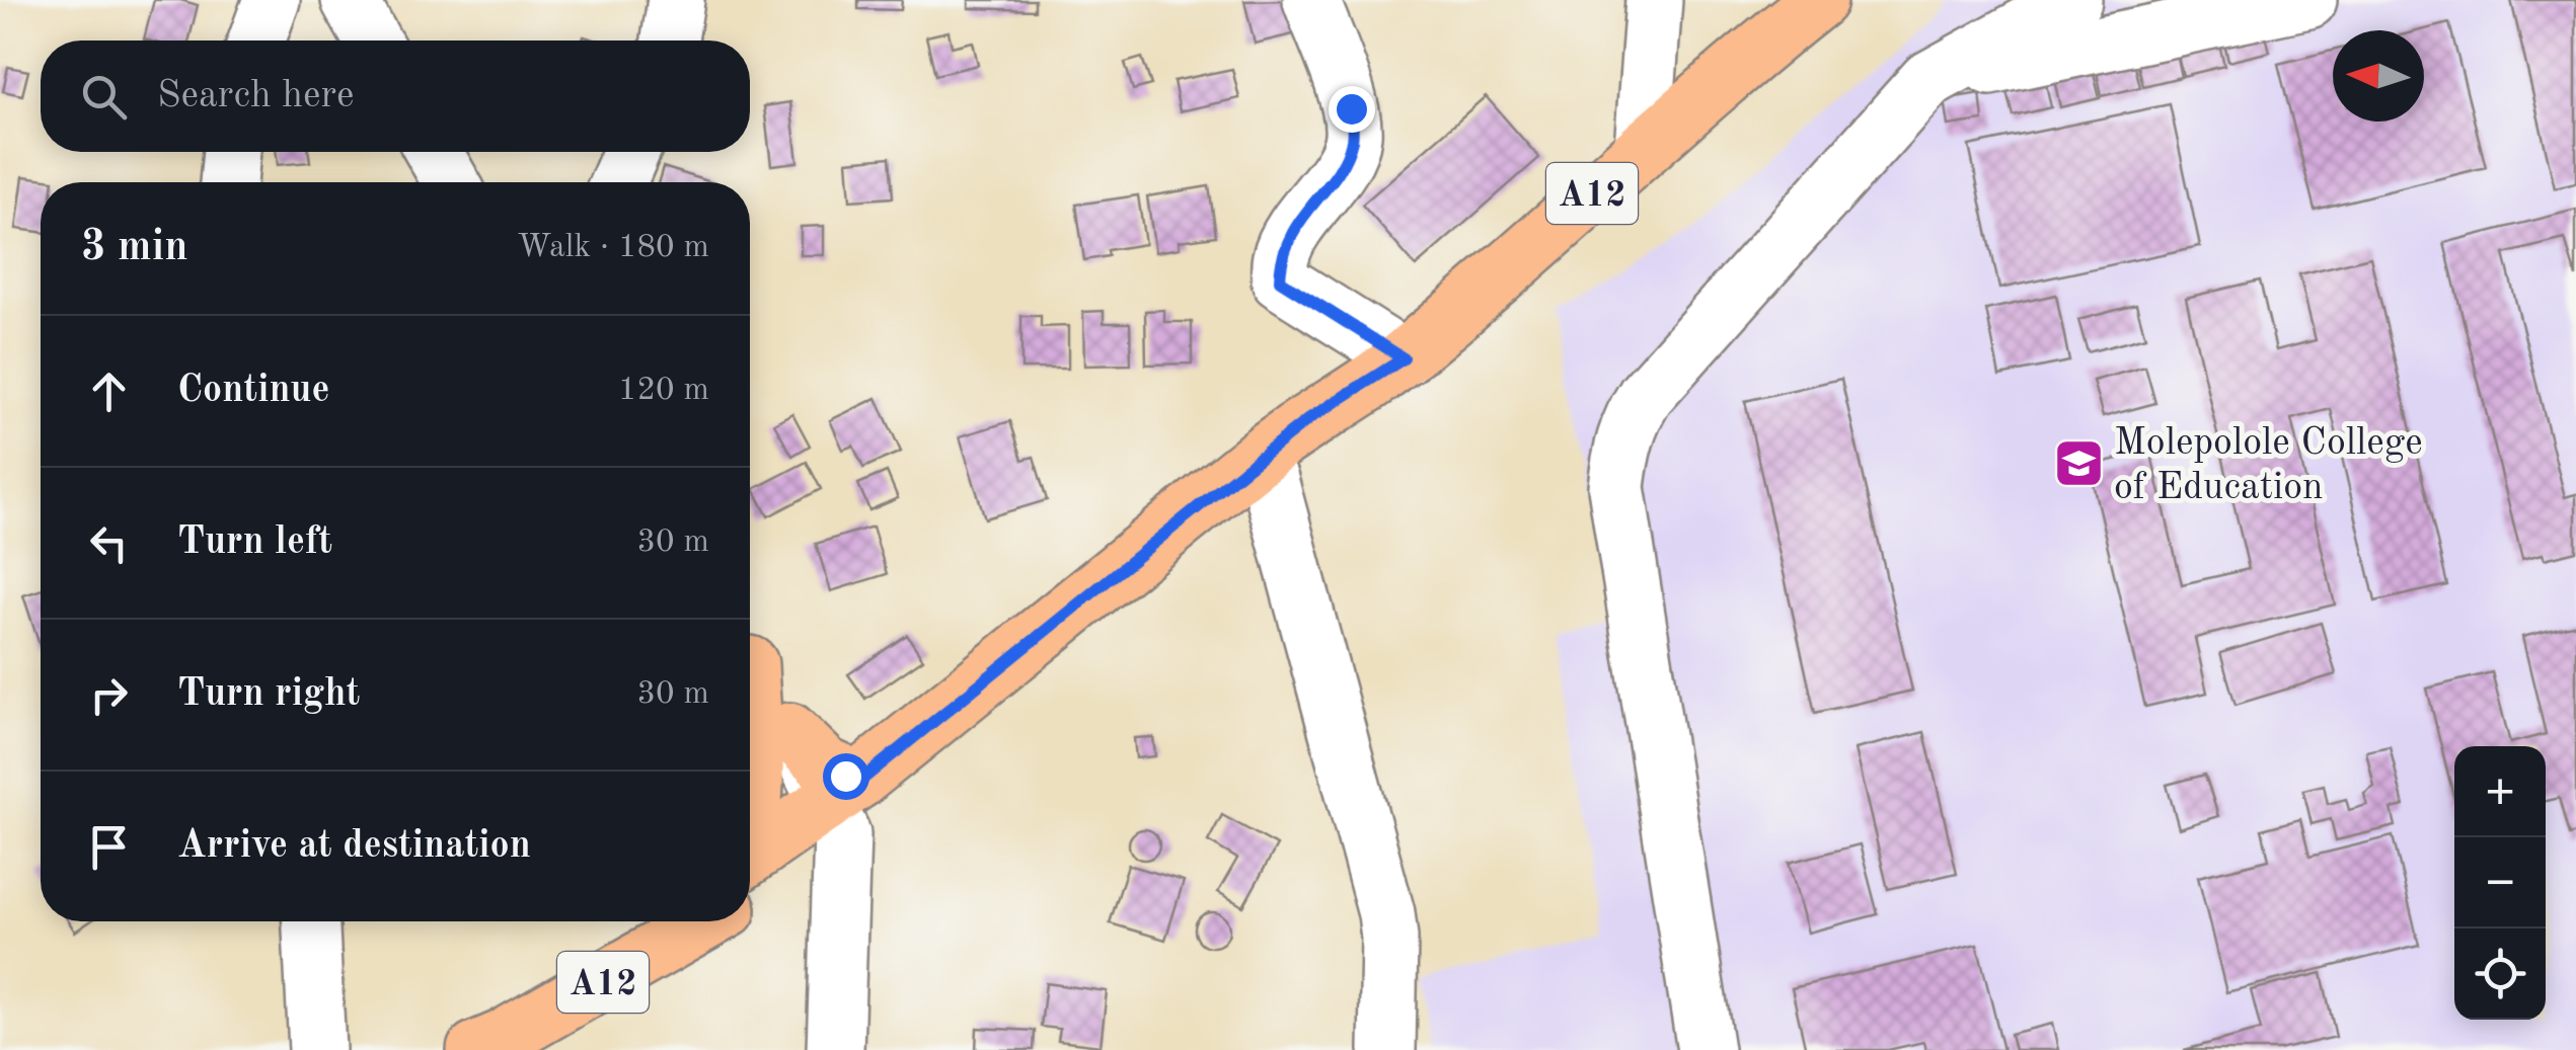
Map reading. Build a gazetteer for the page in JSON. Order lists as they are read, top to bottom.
{
  "streets": {
    "main road": ["A12"]
  },
  "places": {
    "school or university": ["Molepolole College of Education"]
  },
  "north": "left",
  "page": {
    "search": "Search here",
    "heading": ["3 min", "Walk · 180 m"],
    "list": [
      ["Continue", "120 m"],
      ["Turn left", "30 m"],
      ["Turn right", "30 m"],
      "Arrive at destination"
    ],
    "map_buttons": ["+", "−"]
  }
}
